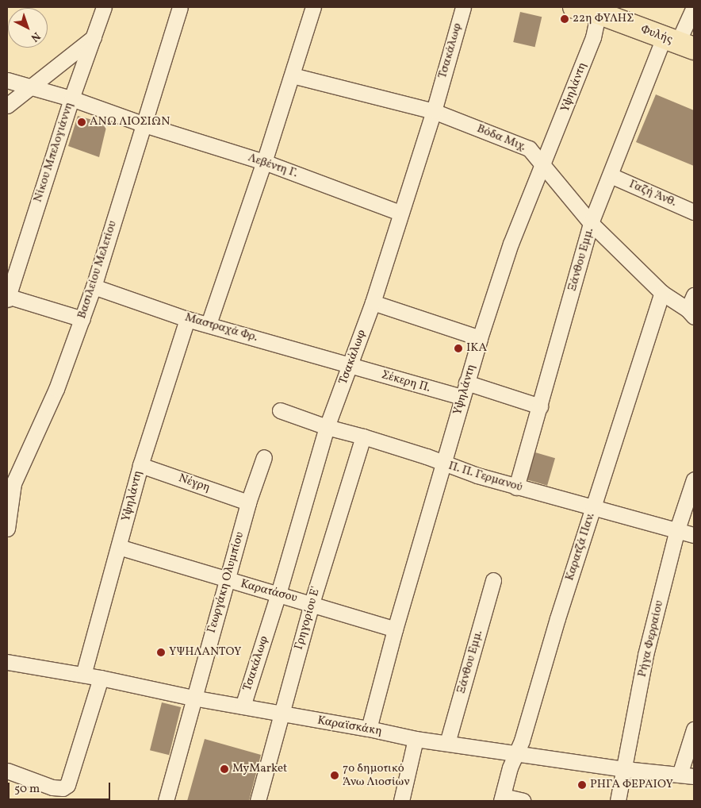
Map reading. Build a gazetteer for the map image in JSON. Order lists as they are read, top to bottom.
{
  "streets": {
    "main road": ["Φυλής"],
    "street": [
      "Τσακάλωφ",
      "Υψηλάντη",
      "Βόδα Μιχ.",
      "Νίκου Μπελογιάννη",
      "Λεβέντη Γ.",
      "Γαζή Άνθ.",
      "Ξάνθου Εμμ.",
      "Βασιλείου Μελετίου",
      "Μαστραχά Φρ.",
      "Σέκερη Π.",
      "Π. Π. Γερμανού",
      "Νέγρη",
      "Καρατζά Παν.",
      "Γεωργάκη Ολυμπίου",
      "Καρατάσου",
      "Γρηγορίου Ε'",
      "Ρήγα Φερραίου",
      "Καραϊσκάκη"
    ]
  },
  "crossings": [
    ["Φυλής", "Υψηλάντη"],
    ["Φυλής", "Ξάνθου Εμμ."],
    ["Τσακάλωφ", "Βόδα Μιχ."],
    ["Τσακάλωφ", "Λεβέντη Γ."],
    ["Τσακάλωφ", "Μαστραχά Φρ."],
    ["Τσακάλωφ", "Σέκερη Π."],
    ["Τσακάλωφ", "Π. Π. Γερμανού"],
    ["Τσακάλωφ", "Καρατάσου"],
    ["Τσακάλωφ", "Καραϊσκάκη"],
    ["Υψηλάντη", "Βόδα Μιχ."],
    ["Υψηλάντη", "Μαστραχά Φρ."],
    ["Υψηλάντη", "Σέκερη Π."],
    ["Υψηλάντη", "Π. Π. Γερμανού"],
    ["Υψηλάντη", "Νέγρη"],
    ["Υψηλάντη", "Καρατάσου"],
    ["Υψηλάντη", "Καραϊσκάκη"],
    ["Βόδα Μιχ.", "Ξάνθου Εμμ."],
    ["Βόδα Μιχ.", "Καρατζά Παν."],
    ["Νίκου Μπελογιάννη", "Λεβέντη Γ."],
    ["Λεβέντη Γ.", "Βασιλείου Μελετίου"],
    ["Γαζή Άνθ.", "Ξάνθου Εμμ."],
    ["Ξάνθου Εμμ.", "Π. Π. Γερμανού"],
    ["Ξάνθου Εμμ.", "Καραϊσκάκη"],
    ["Βασιλείου Μελετίου", "Μαστραχά Φρ."],
    ["Μαστραχά Φρ.", "Σέκερη Π."],
    ["Π. Π. Γερμανού", "Καρατζά Παν."],
    ["Π. Π. Γερμανού", "Γρηγορίου Ε'"],
    ["Π. Π. Γερμανού", "Ρήγα Φερραίου"],
    ["Νέγρη", "Γεωργάκη Ολυμπίου"],
    ["Καρατζά Παν.", "Καραϊσκάκη"],
    ["Γεωργάκη Ολυμπίου", "Καρατάσου"],
    ["Γεωργάκη Ολυμπίου", "Καραϊσκάκη"],
    ["Καρατάσου", "Γρηγορίου Ε'"],
    ["Γρηγορίου Ε'", "Καραϊσκάκη"],
    ["Ρήγα Φερραίου", "Καραϊσκάκη"]
  ],
  "places": [
    "22η ΦΥΛΗΣ",
    "ΑΝΩ ΛΙΟΣΙΩΝ",
    "ΙΚΑ",
    "ΥΨΗΛΑΝΤΟΥ",
    "MyMarket",
    "7ο δημοτικό Άνω Λιοσίων",
    "ΡΗΓΑ ΦΕΡΑΙΟΥ"
  ],
  "scale_bar": "50 m",
  "north": "bottom right"
}
